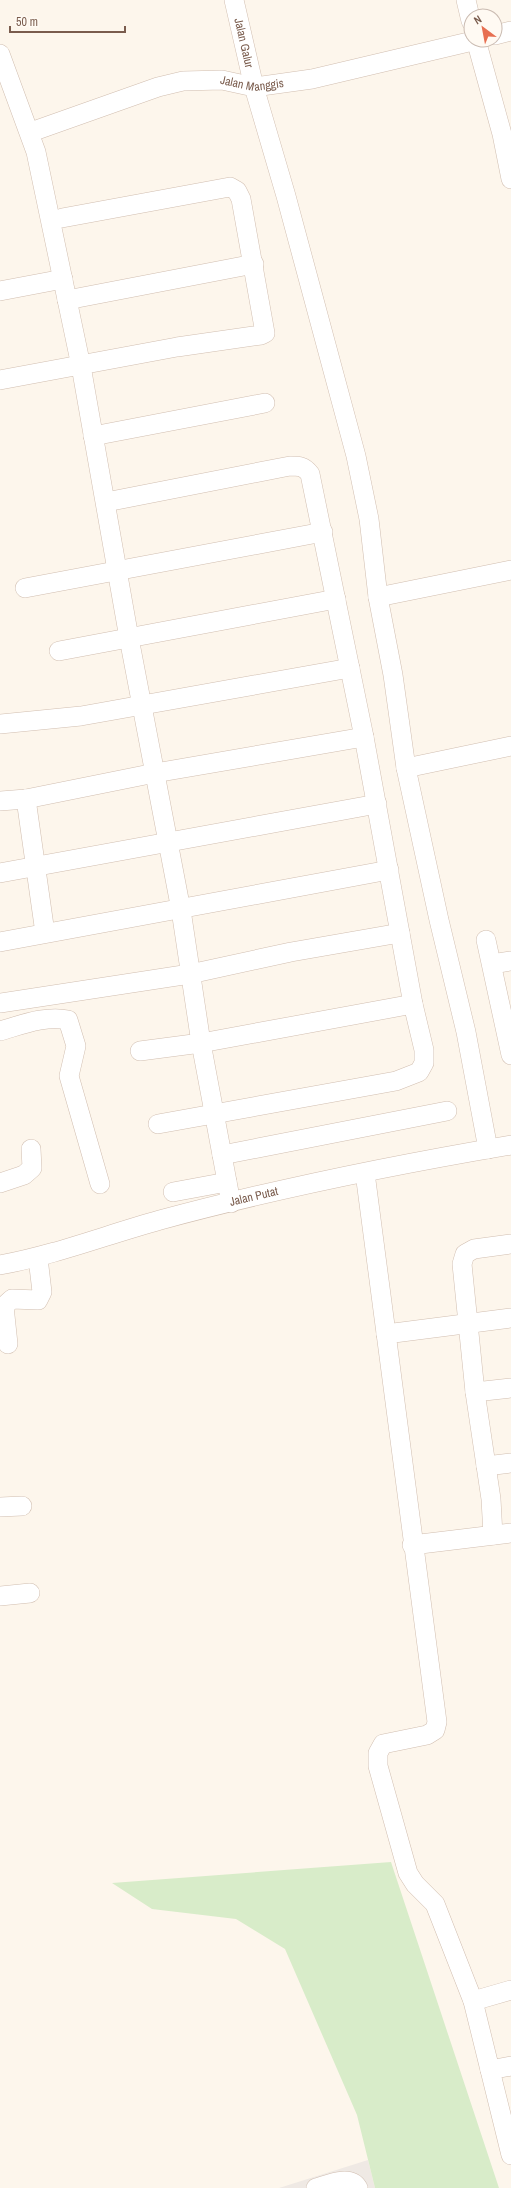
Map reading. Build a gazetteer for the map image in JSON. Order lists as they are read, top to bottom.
{
  "streets": {
    "street": ["Jalan Galur", "Jalan Manggis", "Jalan Putat"]
  },
  "crossings": [
    ["Jalan Galur", "Jalan Manggis"],
    ["Jalan Galur", "Jalan Putat"]
  ],
  "scale_bar": "50 m",
  "north": "top left"
}
